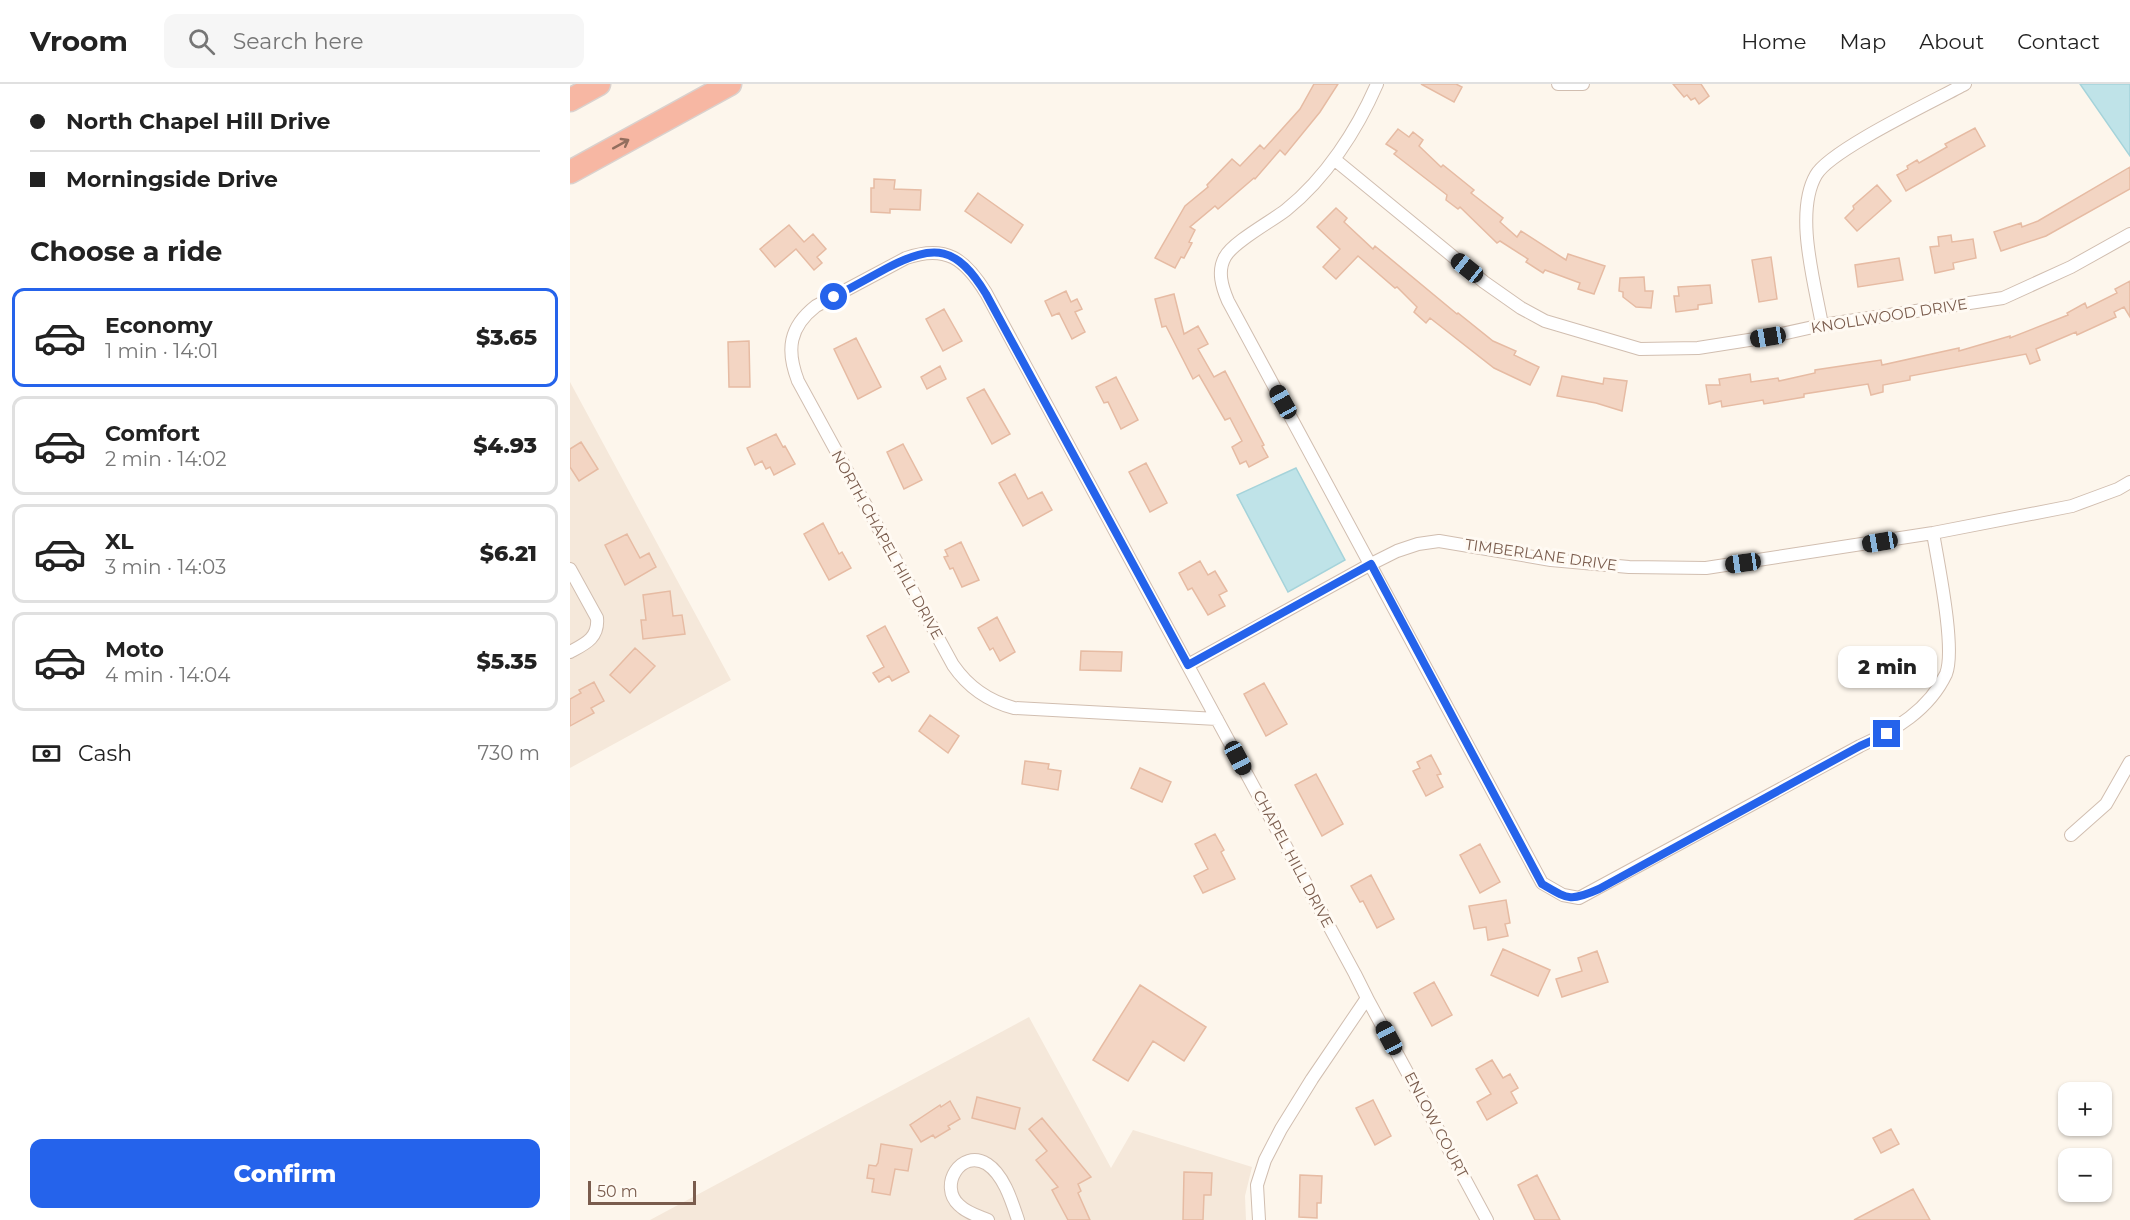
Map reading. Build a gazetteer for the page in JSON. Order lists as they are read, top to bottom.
{
  "streets": {
    "street": [
      "KNOLLWOOD DRIVE",
      "NORTH CHAPEL HILL DRIVE",
      "TIMBERLANE DRIVE",
      "CHAPEL HILL DRIVE",
      "ENLOW COURT"
    ]
  },
  "crossings": [
    ["NORTH CHAPEL HILL DRIVE", "CHAPEL HILL DRIVE"],
    ["TIMBERLANE DRIVE", "CHAPEL HILL DRIVE"],
    ["CHAPEL HILL DRIVE", "ENLOW COURT"]
  ],
  "scale_bar": "50 m",
  "page": {
    "header": "Vroom",
    "search": "Search here",
    "nav": [
      "Home",
      "Map",
      "About",
      "Contact"
    ],
    "banner": ["North Chapel Hill Drive", "Morningside Drive"],
    "heading": "Choose a ride",
    "list": [
      {
        "name": "Economy",
        "note": "1 min · 14:01",
        "value": "$3.65"
      },
      {
        "name": "Comfort",
        "note": "2 min · 14:02",
        "value": "$4.93"
      },
      {
        "name": "XL",
        "note": "3 min · 14:03",
        "value": "$6.21"
      },
      {
        "name": "Moto",
        "note": "4 min · 14:04",
        "value": "$5.35"
      }
    ],
    "bubble": "2 min",
    "pay": ["Cash", "730 m"],
    "map_buttons": ["+", "−"],
    "buttons": "Confirm",
    "scale": "50 m"
  }
}
